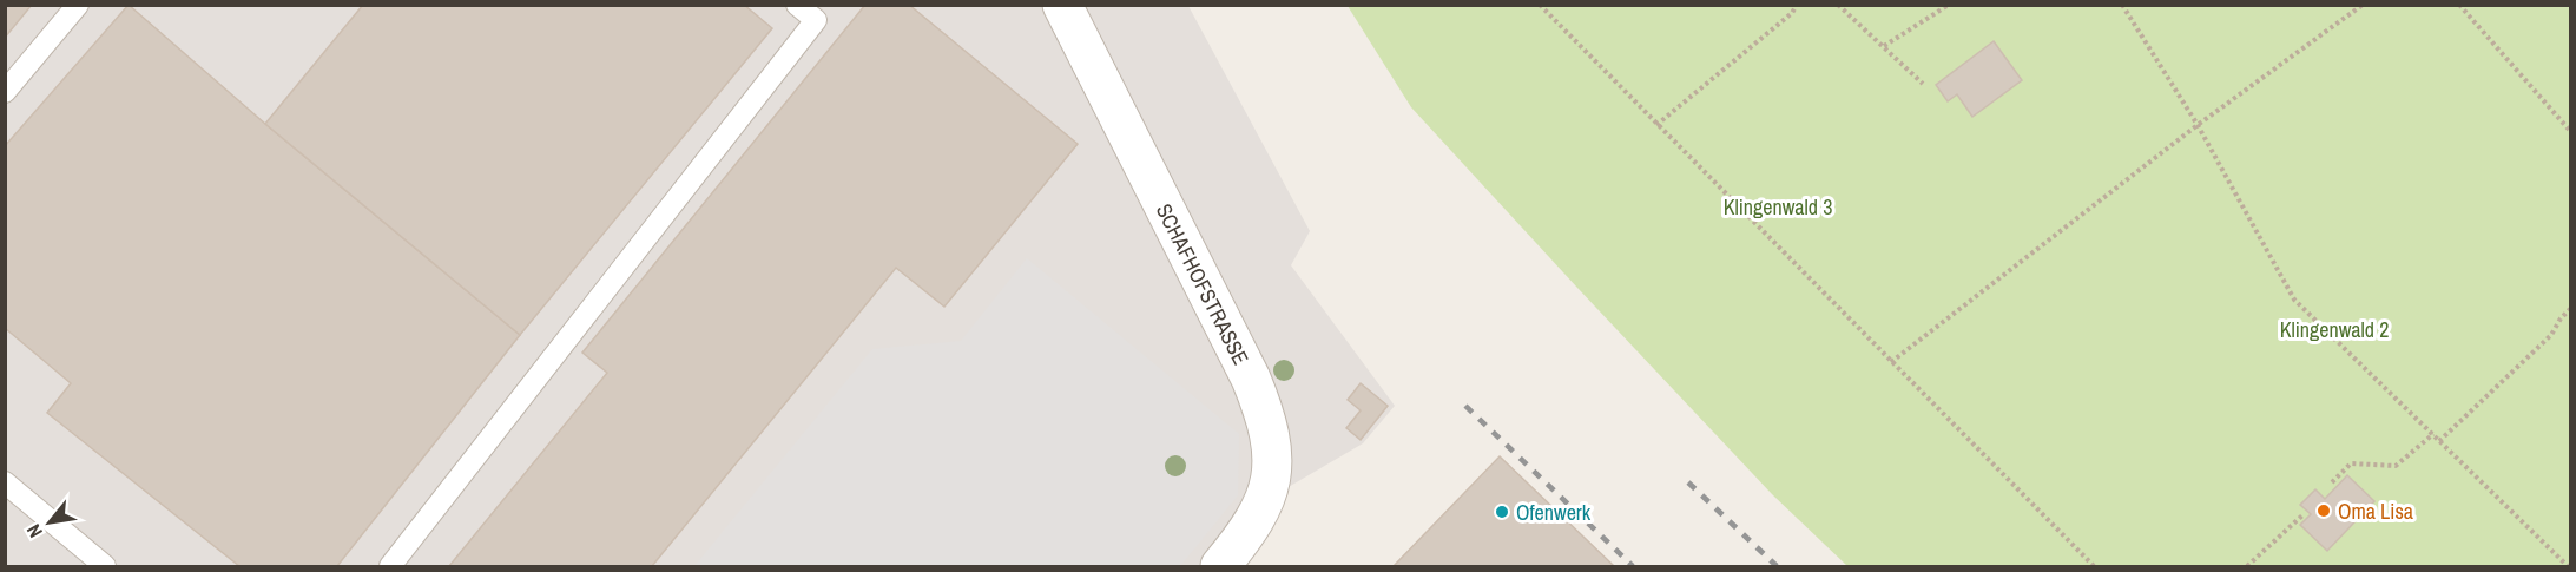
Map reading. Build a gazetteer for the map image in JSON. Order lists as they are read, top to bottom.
{
  "streets": {
    "street": ["SCHAFHOFSTRASSE"]
  },
  "parks": ["Klingenwald 3", "Klingenwald 2"],
  "places": ["Oma Lisa", "Ofenwerk"],
  "north": "bottom left"
}
